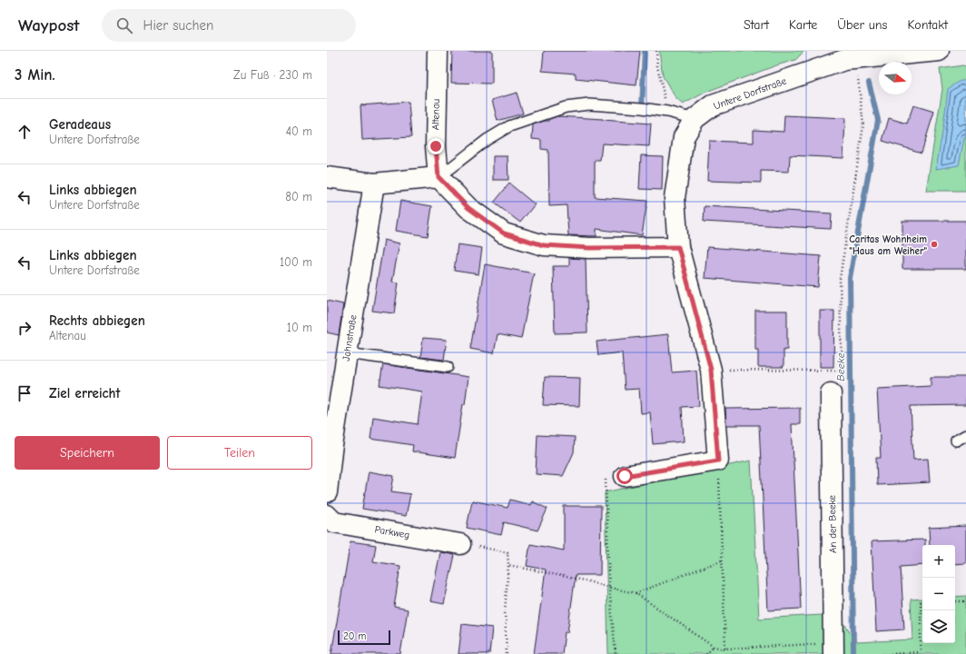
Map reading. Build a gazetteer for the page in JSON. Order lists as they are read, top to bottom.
{
  "streets": {
    "street": [
      "Untere Dorfstraße",
      "Altenau",
      "Jahnstraße",
      "An der Beeke",
      "Parkweg"
    ]
  },
  "water": ["Beeke"],
  "places": ["Caritas Wohnheim \"Haus am Weiher\""],
  "scale_bar": "20 m",
  "north": "right",
  "page": {
    "header": "Waypost",
    "search": "Hier suchen",
    "nav": [
      "Start",
      "Karte",
      "Über uns",
      "Kontakt"
    ],
    "heading": ["3 Min.", "Zu Fuß · 230 m"],
    "list": [
      ["Geradeaus", "Untere Dorfstraße", "40 m"],
      ["Links abbiegen", "Untere Dorfstraße", "80 m"],
      ["Links abbiegen", "Untere Dorfstraße", "100 m"],
      ["Rechts abbiegen", "Altenau", "10 m"],
      "Ziel erreicht"
    ],
    "buttons": ["Speichern", "Teilen"],
    "map_buttons": ["+", "−"],
    "scale": "20 m"
  }
}
